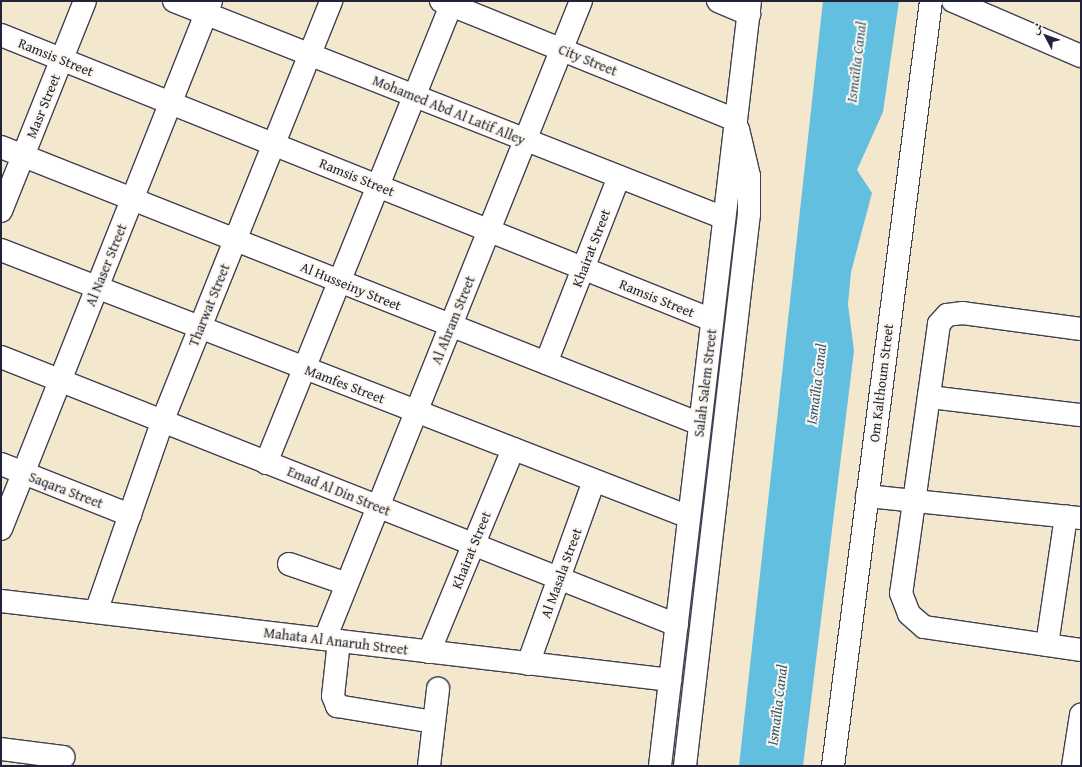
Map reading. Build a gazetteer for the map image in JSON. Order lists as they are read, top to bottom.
{
  "streets": {
    "main road": [
      "Ramsis Street",
      "City Street",
      "Masr Street",
      "Mohamed Abd Al Latif Alley",
      "Khairat Street",
      "Al Naser Street",
      "Al Husseiny Street",
      "Tharwat Street",
      "Al Ahram Street",
      "Salah Salem Street",
      "Om Kalthoum Street",
      "Mamfes Street",
      "Saqara Street",
      "Emad Al Din Street",
      "Al Masala Street",
      "Mahata Al Anaruh Street"
    ]
  },
  "crossings": [
    ["Ramsis Street", "Masr Street"],
    ["Ramsis Street", "Khairat Street"],
    ["Ramsis Street", "Al Naser Street"],
    ["Ramsis Street", "Tharwat Street"],
    ["Ramsis Street", "Al Ahram Street"],
    ["Ramsis Street", "Salah Salem Street"],
    ["City Street", "Al Ahram Street"],
    ["City Street", "Salah Salem Street"],
    ["Masr Street", "Al Husseiny Street"],
    ["Mohamed Abd Al Latif Alley", "Khairat Street"],
    ["Mohamed Abd Al Latif Alley", "Al Naser Street"],
    ["Mohamed Abd Al Latif Alley", "Tharwat Street"],
    ["Mohamed Abd Al Latif Alley", "Al Ahram Street"],
    ["Mohamed Abd Al Latif Alley", "Salah Salem Street"],
    ["Khairat Street", "Al Husseiny Street"],
    ["Khairat Street", "Mamfes Street"],
    ["Khairat Street", "Emad Al Din Street"],
    ["Khairat Street", "Mahata Al Anaruh Street"],
    ["Al Naser Street", "Al Husseiny Street"],
    ["Al Naser Street", "Mamfes Street"],
    ["Al Naser Street", "Saqara Street"],
    ["Al Naser Street", "Emad Al Din Street"],
    ["Al Husseiny Street", "Tharwat Street"],
    ["Al Husseiny Street", "Al Ahram Street"],
    ["Al Husseiny Street", "Salah Salem Street"],
    ["Tharwat Street", "Mamfes Street"],
    ["Tharwat Street", "Saqara Street"],
    ["Tharwat Street", "Emad Al Din Street"],
    ["Tharwat Street", "Mahata Al Anaruh Street"],
    ["Al Ahram Street", "Mamfes Street"],
    ["Al Ahram Street", "Emad Al Din Street"],
    ["Al Ahram Street", "Mahata Al Anaruh Street"],
    ["Salah Salem Street", "Mamfes Street"],
    ["Salah Salem Street", "Emad Al Din Street"],
    ["Salah Salem Street", "Mahata Al Anaruh Street"],
    ["Mamfes Street", "Al Masala Street"],
    ["Emad Al Din Street", "Al Masala Street"],
    ["Al Masala Street", "Mahata Al Anaruh Street"]
  ],
  "water": ["Ismaïlia Canal"],
  "north": "top left"
}
